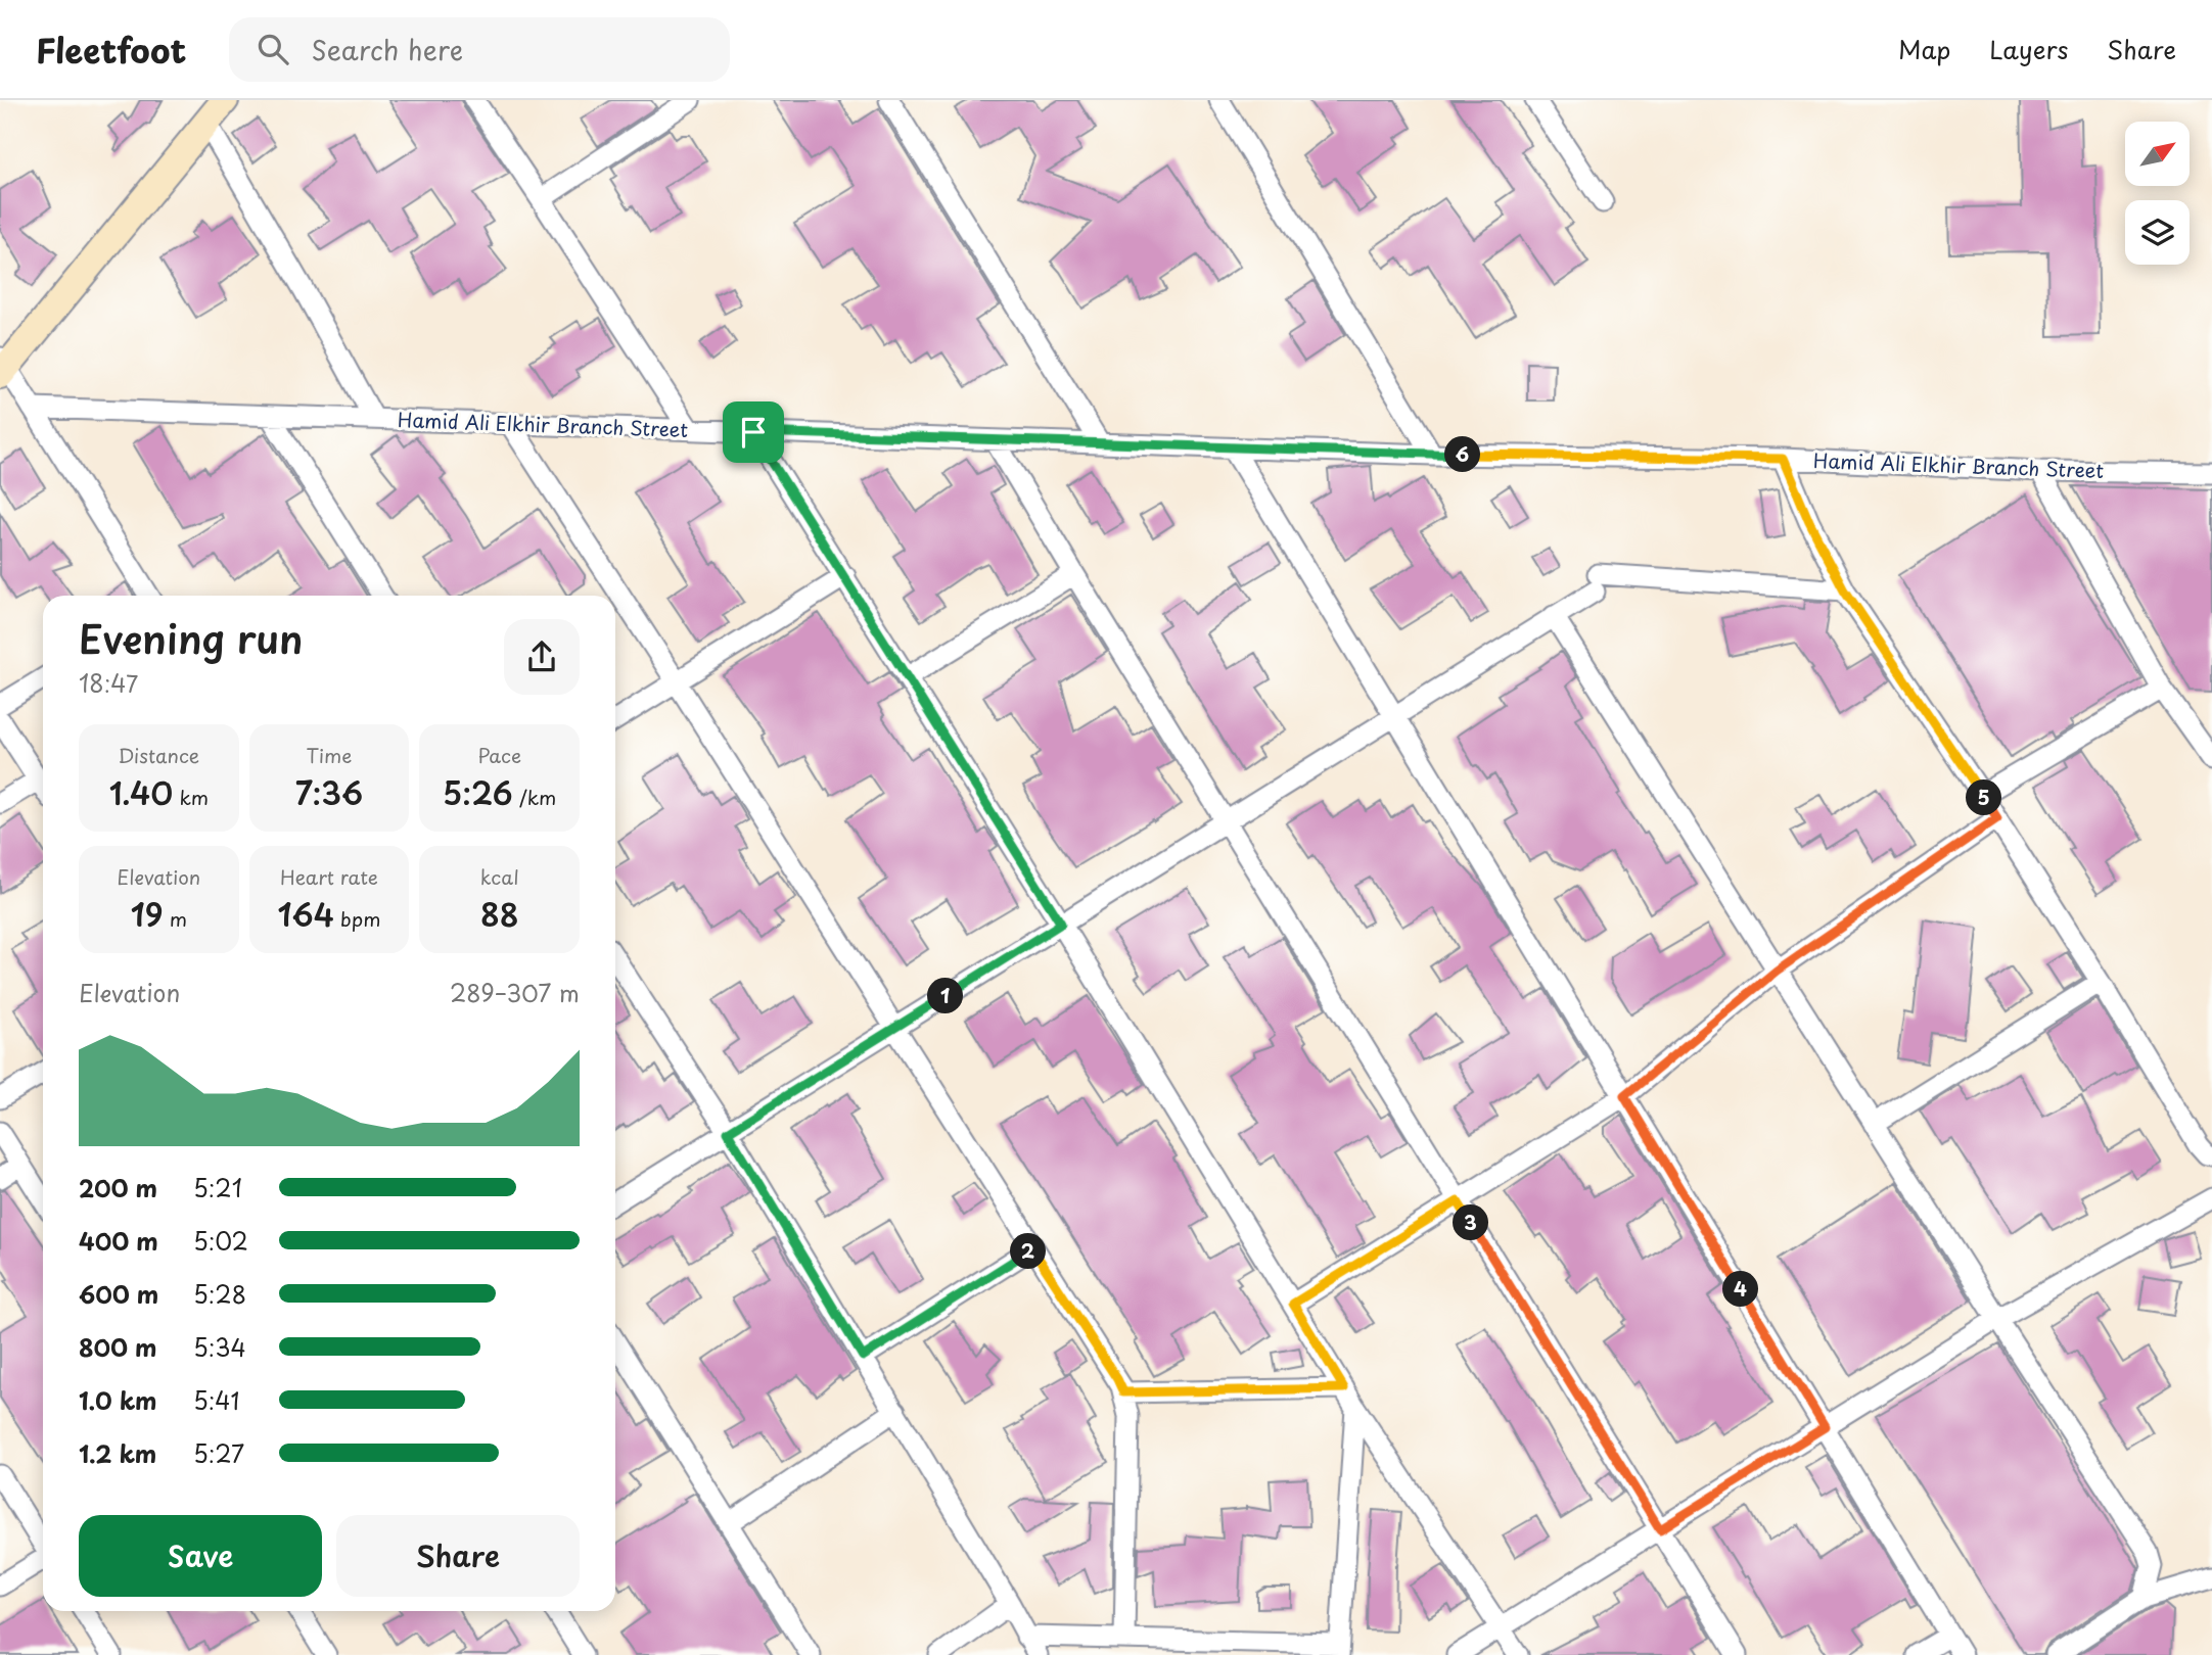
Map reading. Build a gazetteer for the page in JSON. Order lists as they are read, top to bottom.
{
  "streets": {
    "street": ["Hamid Ali Elkhir Branch Street"]
  },
  "north": "top right",
  "page": {
    "header": "Fleetfoot",
    "search": "Search here",
    "nav": ["Map", "Layers", "Share"],
    "pins": [
      "6",
      "5",
      "1",
      "3",
      "2",
      "4"
    ],
    "heading": ["Evening run", "18:47"],
    "stats": [
      ["Distance", "1.40 km"],
      ["Time", "7:36"],
      ["Pace", "5:26 /km"],
      ["Elevation", "19 m"],
      ["Heart rate", "164 bpm"],
      ["kcal", "88"]
    ],
    "chart": ["Elevation", "289–307 m"],
    "list": [
      {
        "name": "200 m",
        "note": "5:21"
      },
      {
        "name": "400 m",
        "note": "5:02"
      },
      {
        "name": "600 m",
        "note": "5:28"
      },
      {
        "name": "800 m",
        "note": "5:34"
      },
      {
        "name": "1.0 km",
        "note": "5:41"
      },
      {
        "name": "1.2 km",
        "note": "5:27"
      }
    ],
    "buttons": ["Save", "Share"]
  }
}
